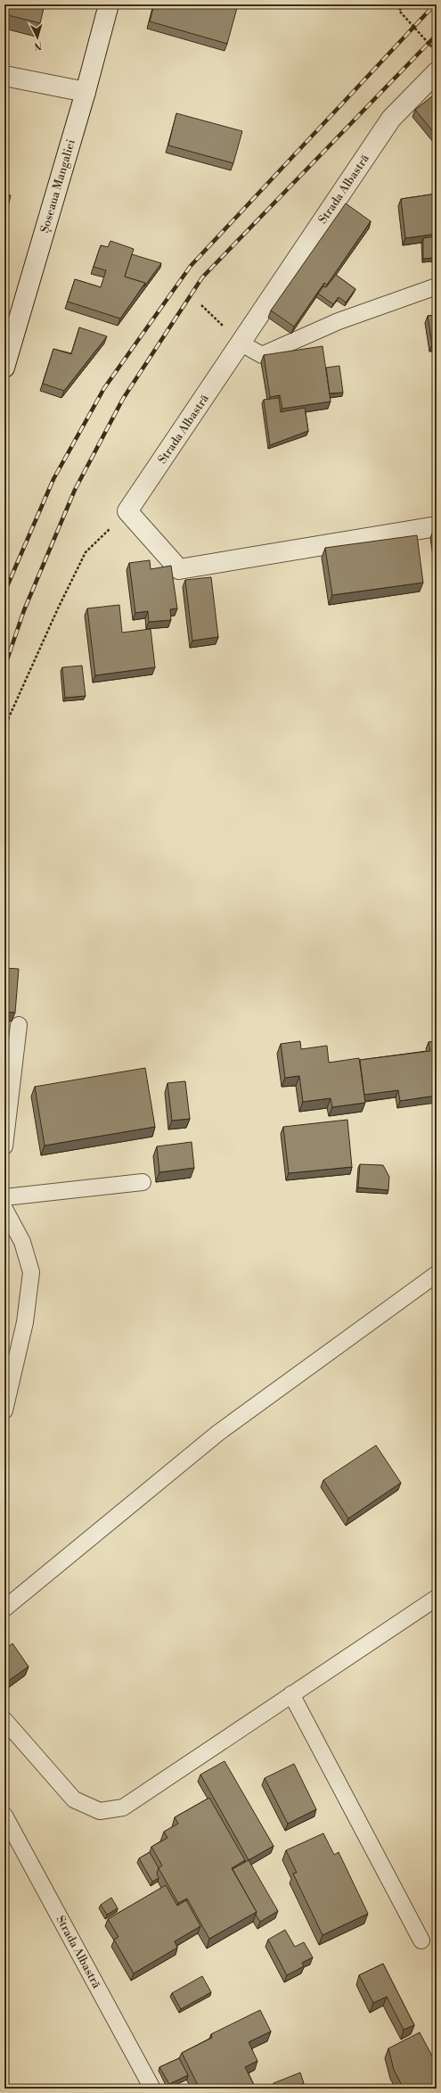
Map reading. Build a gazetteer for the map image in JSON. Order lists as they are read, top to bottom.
{
  "streets": {
    "street": ["Șoseaua Mangaliei", "Strada Albastră"]
  },
  "north": "bottom"
}
